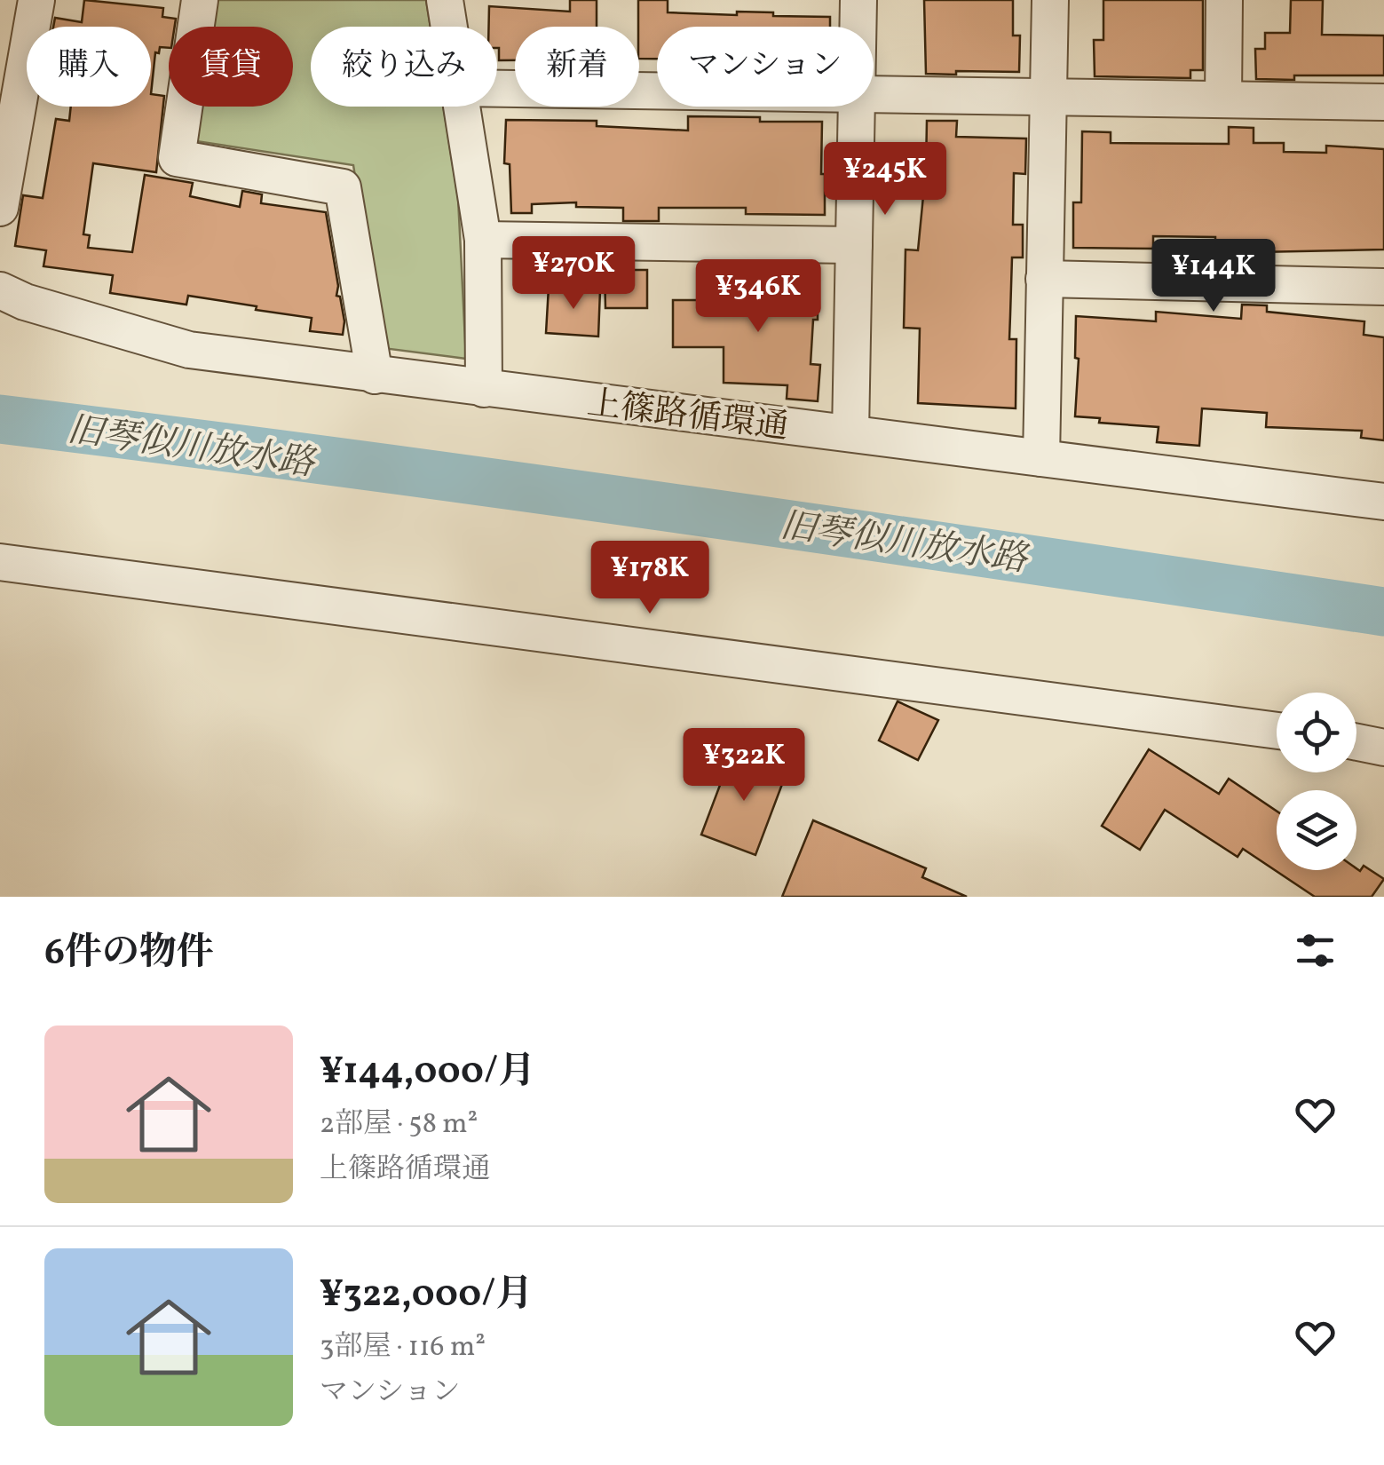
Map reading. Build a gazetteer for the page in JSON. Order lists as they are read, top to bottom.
{
  "streets": {
    "street": ["上篠路循環通"]
  },
  "water": ["旧琴似川放水路"],
  "page": {
    "chip": [
      "購入",
      "賃貸",
      "絞り込み",
      "新着",
      "マンション"
    ],
    "price": [
      "¥245K",
      "¥270K",
      "¥144K",
      "¥346K",
      "¥178K",
      "¥322K"
    ],
    "heading": "6件の物件",
    "list": [
      {
        "name": "¥144,000/月",
        "note": "2部屋 · 58 m² · 上篠路循環通"
      },
      {
        "name": "¥322,000/月",
        "note": "3部屋 · 116 m² · マンション"
      }
    ]
  }
}
